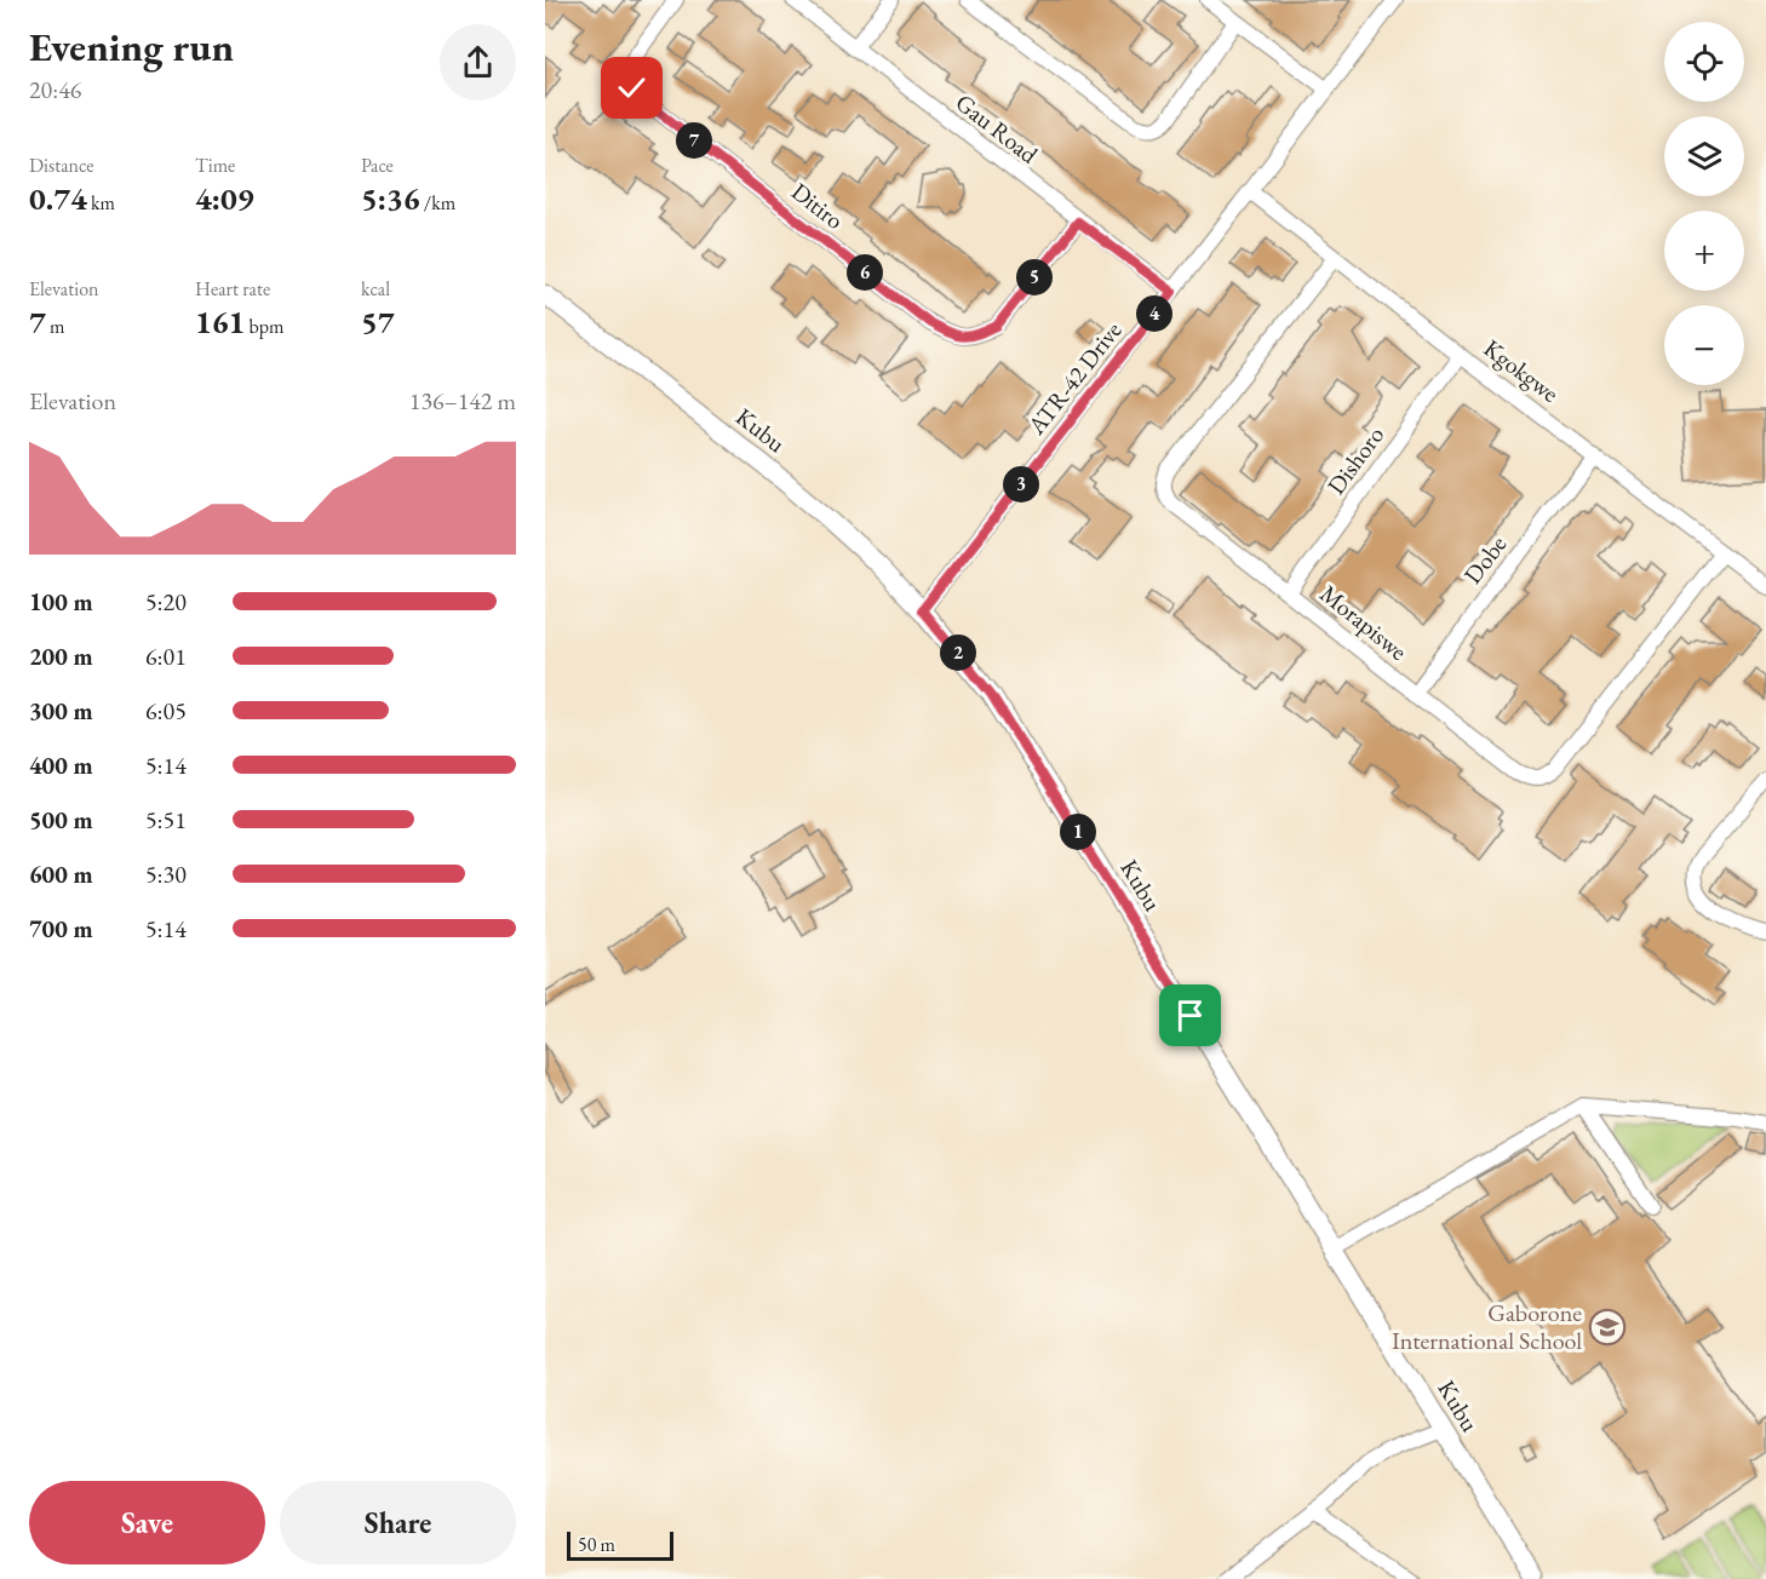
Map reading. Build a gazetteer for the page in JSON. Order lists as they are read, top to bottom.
{
  "streets": {
    "main road": ["Kubu"],
    "street": [
      "Gau Road",
      "Ditiro",
      "Kgokgwe",
      "ATR-42 Drive",
      "Dishoro",
      "Dobe",
      "Morapiswe"
    ]
  },
  "crossings": [
    ["Gau Road", "Ditiro"],
    ["Gau Road", "ATR-42 Drive"],
    ["Kgokgwe", "ATR-42 Drive"],
    ["Kgokgwe", "Dishoro"],
    ["Kgokgwe", "Dobe"],
    ["Kgokgwe", "Morapiswe"],
    ["ATR-42 Drive", "Kubu"],
    ["Dishoro", "Morapiswe"],
    ["Dobe", "Morapiswe"]
  ],
  "places": {
    "school or university": ["Gaborone International School"]
  },
  "scale_bar": "50 m",
  "page": {
    "heading": ["Evening run", "20:46"],
    "map_buttons": ["+", "−"],
    "pins": [
      "7",
      "6",
      "5",
      "4",
      "3",
      "2",
      "1"
    ],
    "stats": [
      ["Distance", "0.74 km"],
      ["Time", "4:09"],
      ["Pace", "5:36 /km"],
      ["Elevation", "7 m"],
      ["Heart rate", "161 bpm"],
      ["kcal", "57"]
    ],
    "chart": ["Elevation", "136–142 m"],
    "list": [
      {
        "name": "100 m",
        "note": "5:20"
      },
      {
        "name": "200 m",
        "note": "6:01"
      },
      {
        "name": "300 m",
        "note": "6:05"
      },
      {
        "name": "400 m",
        "note": "5:14"
      },
      {
        "name": "500 m",
        "note": "5:51"
      },
      {
        "name": "600 m",
        "note": "5:30"
      },
      {
        "name": "700 m",
        "note": "5:14"
      }
    ],
    "buttons": ["Save", "Share"],
    "scale": "50 m"
  }
}
